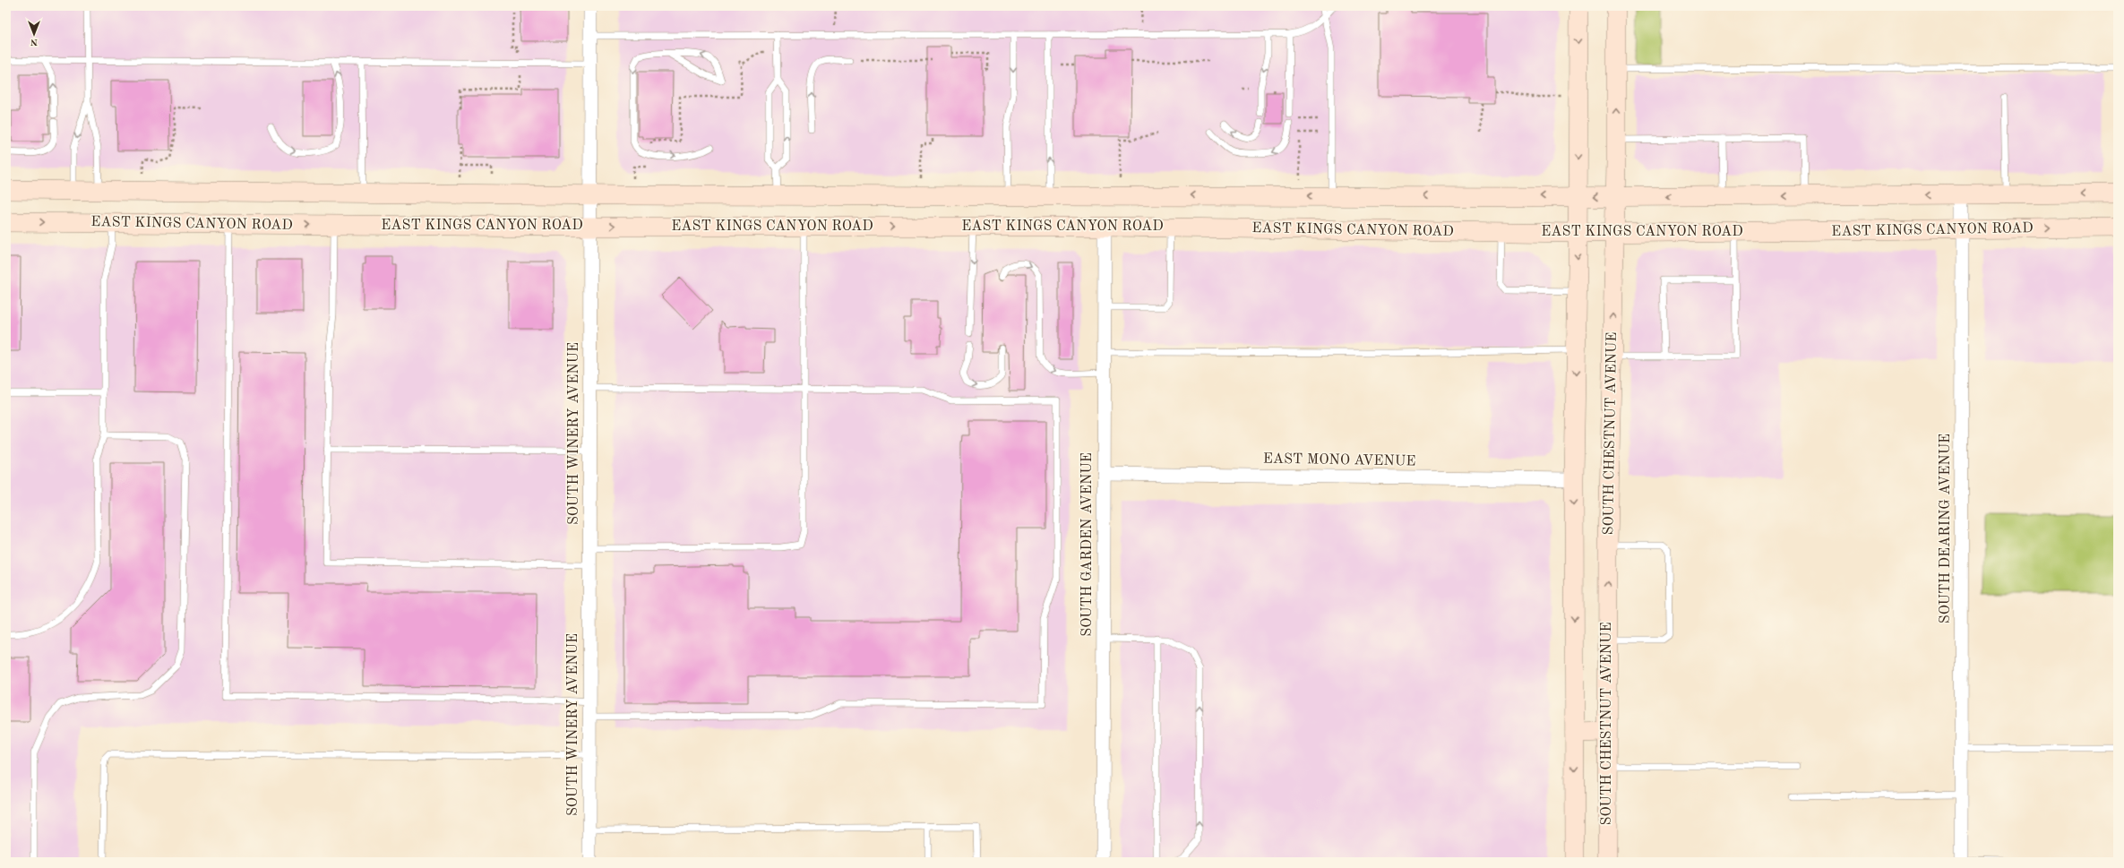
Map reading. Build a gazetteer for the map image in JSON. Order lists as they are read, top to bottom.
{
  "streets": {
    "main road": ["EAST KINGS CANYON ROAD", "SOUTH CHESTNUT AVENUE"],
    "street": [
      "SOUTH WINERY AVENUE",
      "EAST MONO AVENUE",
      "SOUTH DEARING AVENUE",
      "SOUTH GARDEN AVENUE"
    ]
  },
  "crossings": [
    ["EAST KINGS CANYON ROAD", "SOUTH WINERY AVENUE"],
    ["EAST KINGS CANYON ROAD", "SOUTH CHESTNUT AVENUE"],
    ["EAST KINGS CANYON ROAD", "SOUTH DEARING AVENUE"],
    ["EAST KINGS CANYON ROAD", "SOUTH GARDEN AVENUE"],
    ["EAST MONO AVENUE", "SOUTH GARDEN AVENUE"]
  ],
  "north": "bottom"
}
